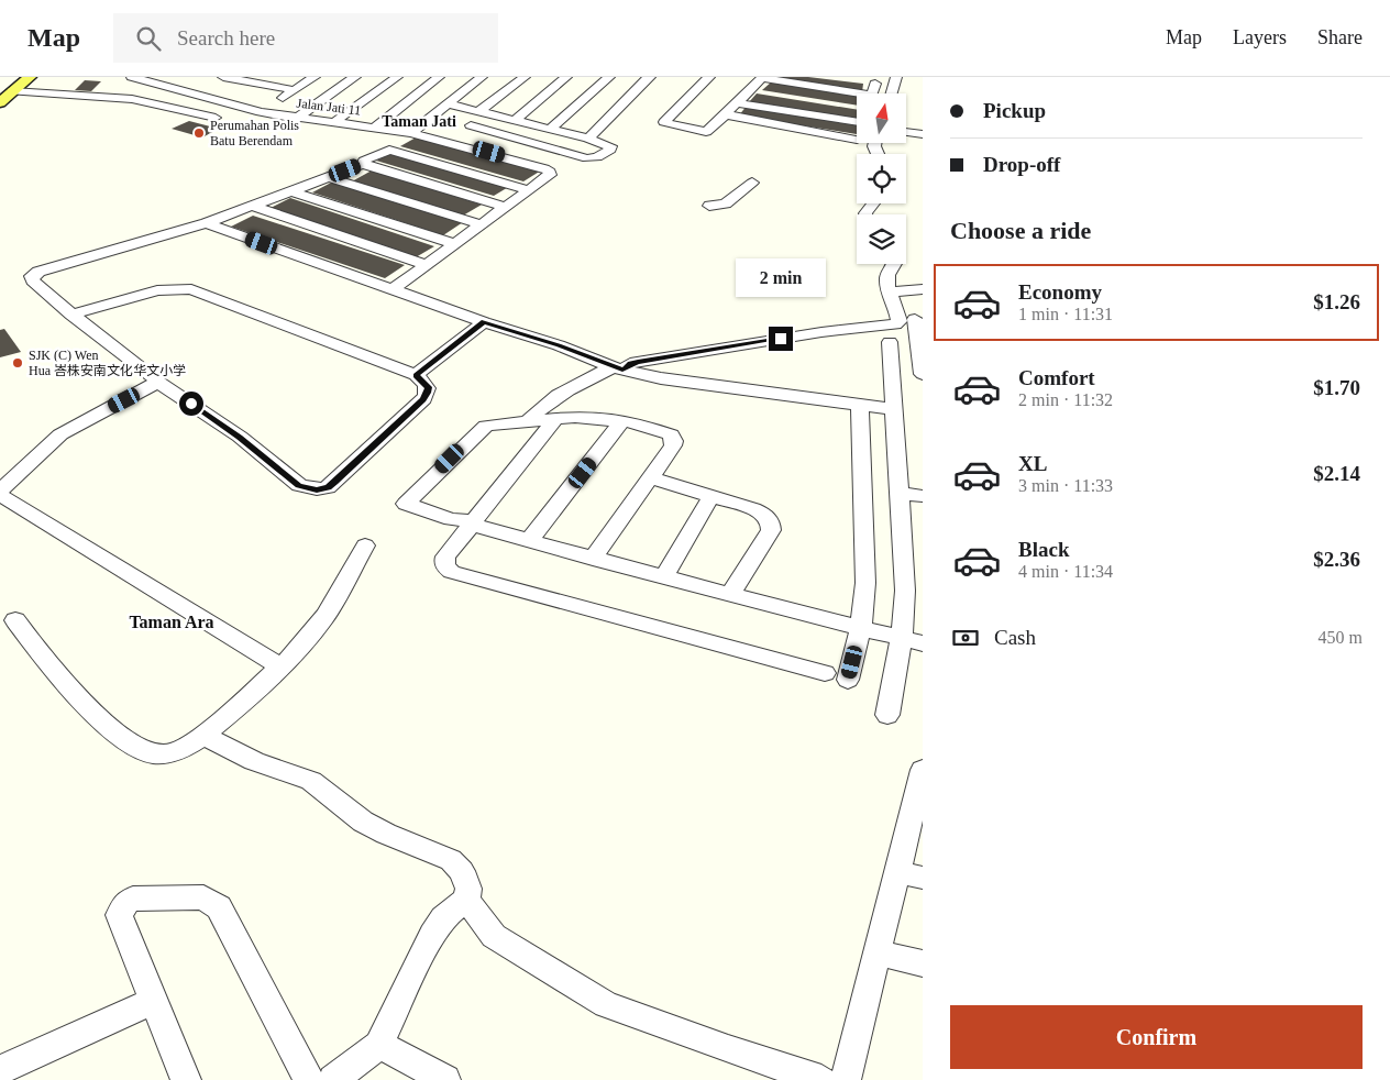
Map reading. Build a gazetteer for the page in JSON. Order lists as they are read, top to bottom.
{
  "streets": {
    "street": ["Jalan Jati 11"]
  },
  "districts": ["Taman Jati", "Taman Ara"],
  "places": ["Perumahan Polis Batu Berendam", "SJK (C) Wen Hua 峇株安南文化华文小学"],
  "north": "top",
  "page": {
    "header": "Map",
    "search": "Search here",
    "nav": ["Map", "Layers", "Share"],
    "banner": ["Pickup", "Drop-off"],
    "heading": "Choose a ride",
    "bubble": "2 min",
    "list": [
      {
        "name": "Economy",
        "note": "1 min · 11:31",
        "value": "$1.26"
      },
      {
        "name": "Comfort",
        "note": "2 min · 11:32",
        "value": "$1.70"
      },
      {
        "name": "XL",
        "note": "3 min · 11:33",
        "value": "$2.14"
      },
      {
        "name": "Black",
        "note": "4 min · 11:34",
        "value": "$2.36"
      }
    ],
    "pay": ["Cash", "450 m"],
    "buttons": "Confirm"
  }
}
